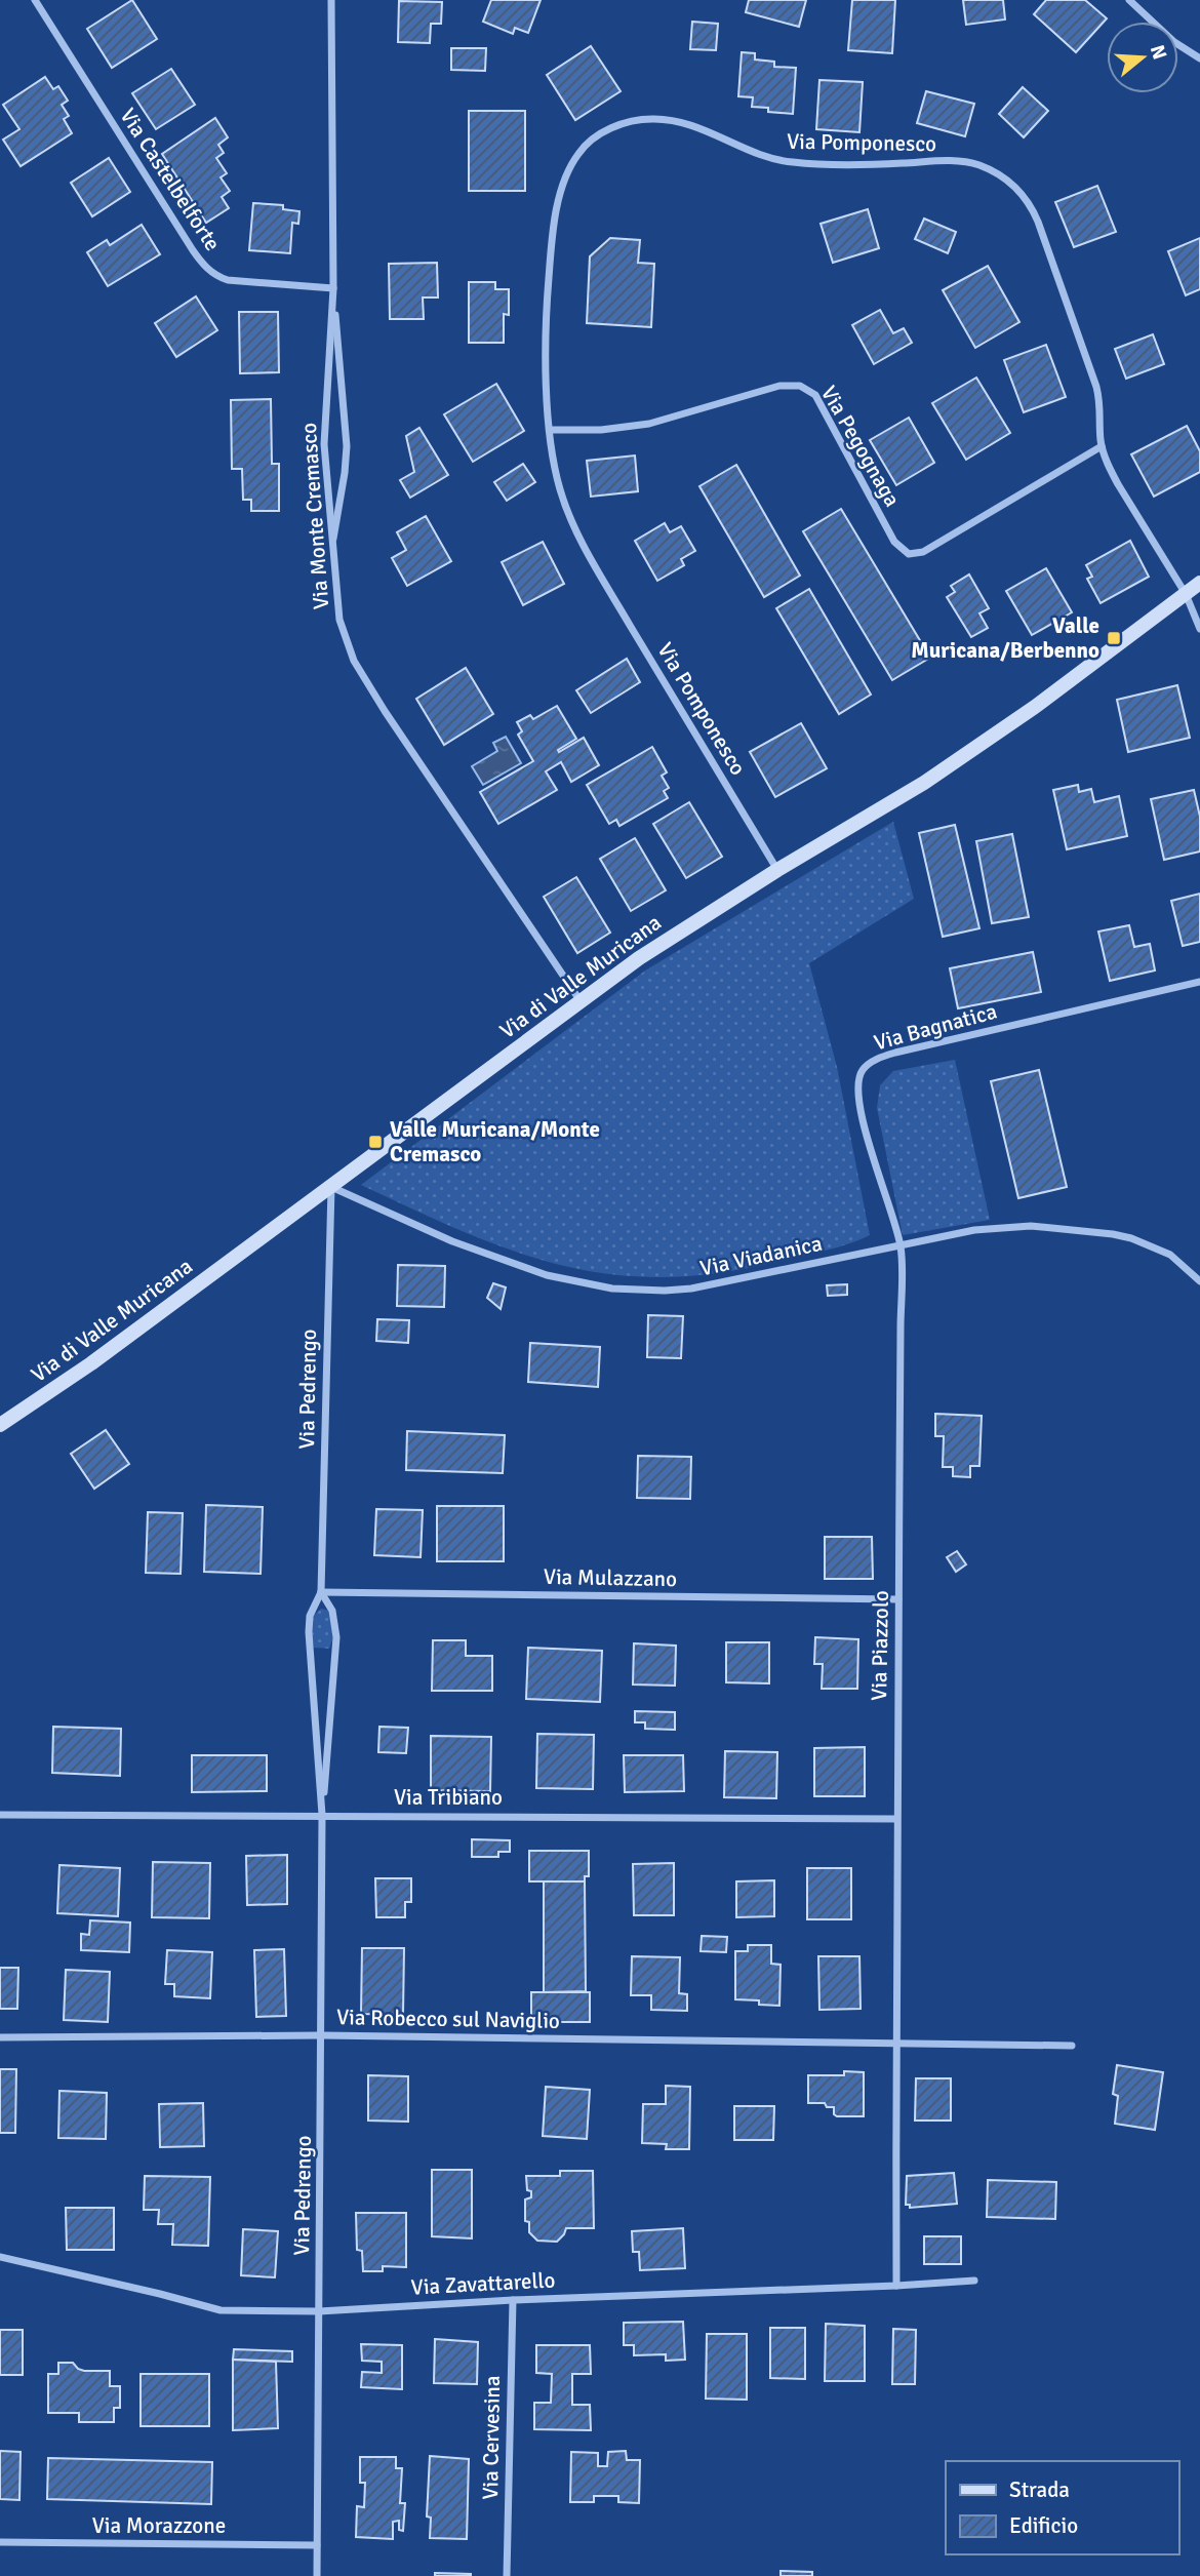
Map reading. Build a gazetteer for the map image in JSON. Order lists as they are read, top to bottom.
{
  "streets": {
    "street": [
      "Via Pomponesco",
      "Via Castelbelforte",
      "Via Pegognaga",
      "Via Monte Cremasco",
      "Via di Valle Muricana",
      "Via Bagnatica",
      "Via Viadanica",
      "Via Pedrengo",
      "Via Mulazzano",
      "Via Piazzolo",
      "Via Tribiano",
      "Via Robecco sul Naviglio",
      "Via Zavattarello",
      "Via Cervesina",
      "Via Morazzone"
    ]
  },
  "crossings": [
    ["Via Pomponesco", "Via Pegognaga"],
    ["Via Pomponesco", "Via di Valle Muricana"],
    ["Via Castelbelforte", "Via Monte Cremasco"],
    ["Via Monte Cremasco", "Via di Valle Muricana"],
    ["Via di Valle Muricana", "Via Viadanica"],
    ["Via di Valle Muricana", "Via Pedrengo"],
    ["Via Bagnatica", "Via Viadanica"],
    ["Via Bagnatica", "Via Piazzolo"],
    ["Via Viadanica", "Via Pedrengo"],
    ["Via Viadanica", "Via Piazzolo"],
    ["Via Pedrengo", "Via Mulazzano"],
    ["Via Pedrengo", "Via Tribiano"],
    ["Via Pedrengo", "Via Robecco sul Naviglio"],
    ["Via Pedrengo", "Via Zavattarello"],
    ["Via Pedrengo", "Via Morazzone"],
    ["Via Mulazzano", "Via Piazzolo"],
    ["Via Piazzolo", "Via Tribiano"],
    ["Via Piazzolo", "Via Robecco sul Naviglio"],
    ["Via Piazzolo", "Via Zavattarello"],
    ["Via Zavattarello", "Via Cervesina"]
  ],
  "places": {
    "transit": ["Valle Muricana/Berbenno", "Valle Muricana/Monte Cremasco"]
  },
  "legend": ["Strada", "Edificio"],
  "north": "right"
}
